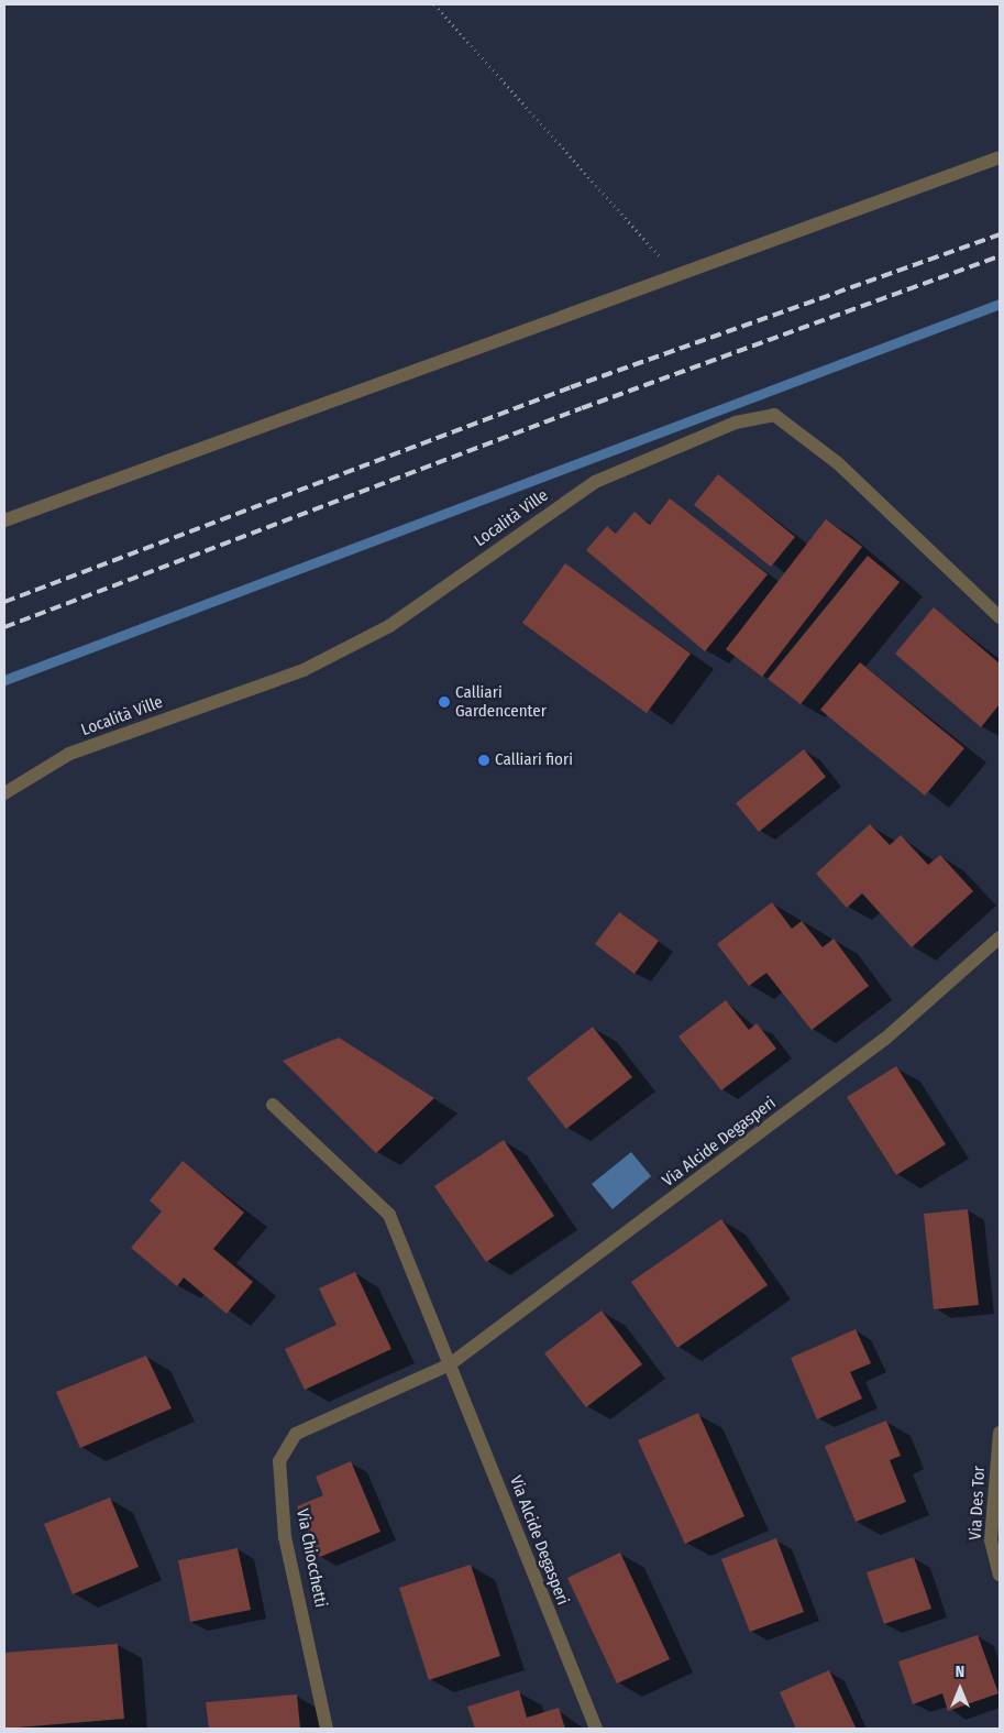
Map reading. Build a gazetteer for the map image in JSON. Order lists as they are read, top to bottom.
{
  "streets": {
    "street": [
      "Località Ville",
      "Via Alcide Degasperi",
      "Via Des Tor",
      "Via Chiocchetti"
    ]
  },
  "crossings": [
    ["Via Alcide Degasperi", "Via Chiocchetti"]
  ],
  "places": ["Calliari Gardencenter", "Calliari fiori"],
  "north": "top"
}
